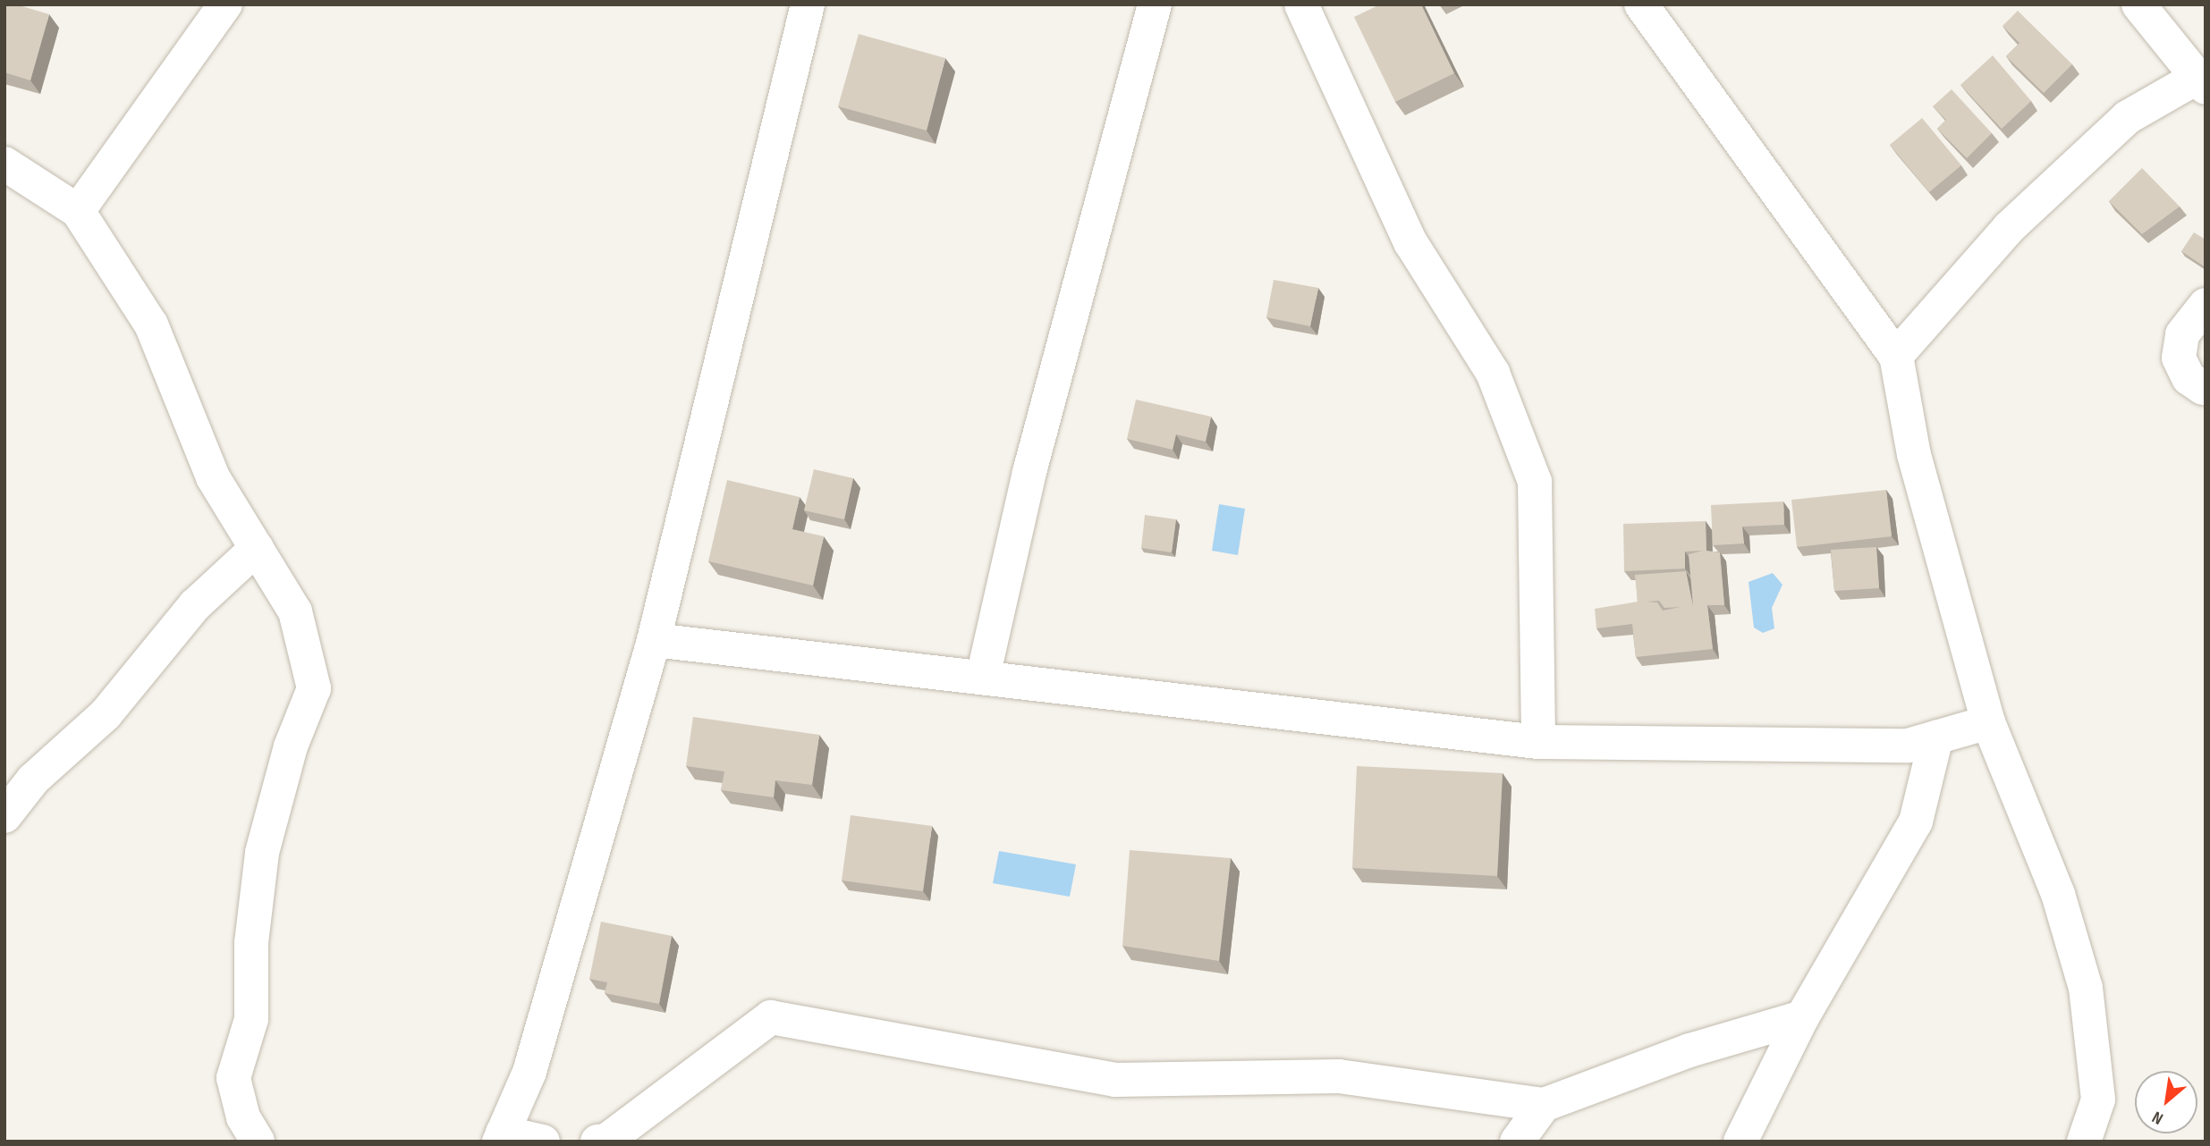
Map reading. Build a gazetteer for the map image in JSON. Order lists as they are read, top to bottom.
{
  "north": "bottom left"
}
